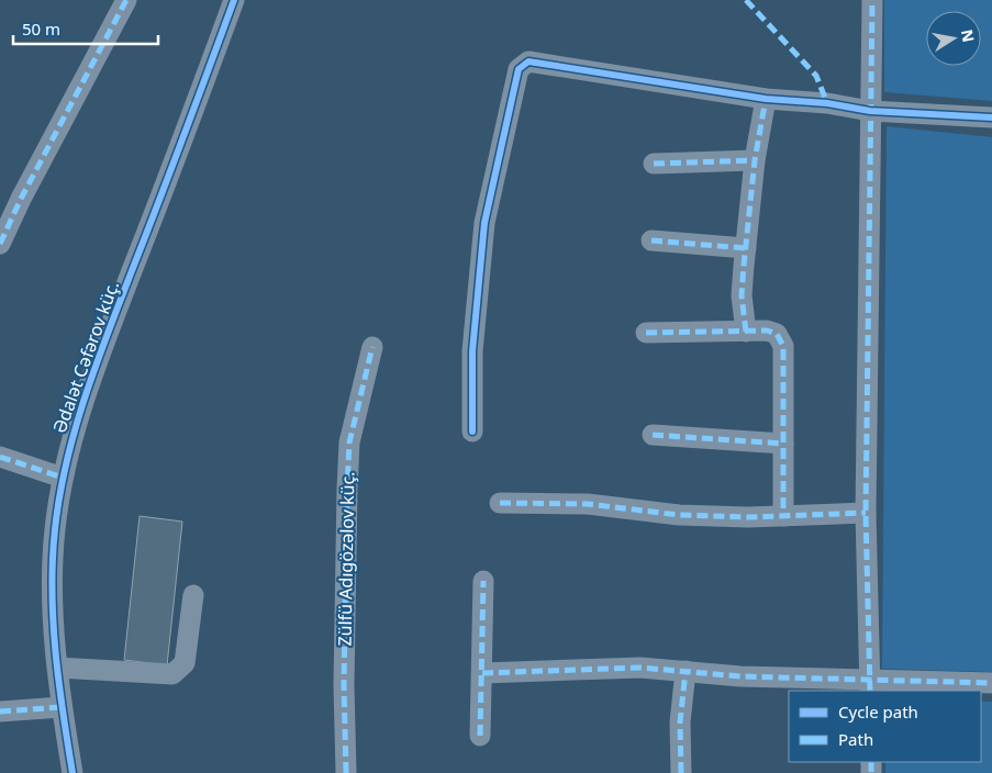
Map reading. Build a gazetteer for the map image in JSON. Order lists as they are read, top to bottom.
{
  "streets": {
    "street": ["Ədalət Cəfərov küç.", "Zülfü Adıgözəlov küç."]
  },
  "legend": ["Cycle path", "Path"],
  "scale_bar": "50 m",
  "north": "right"
}
